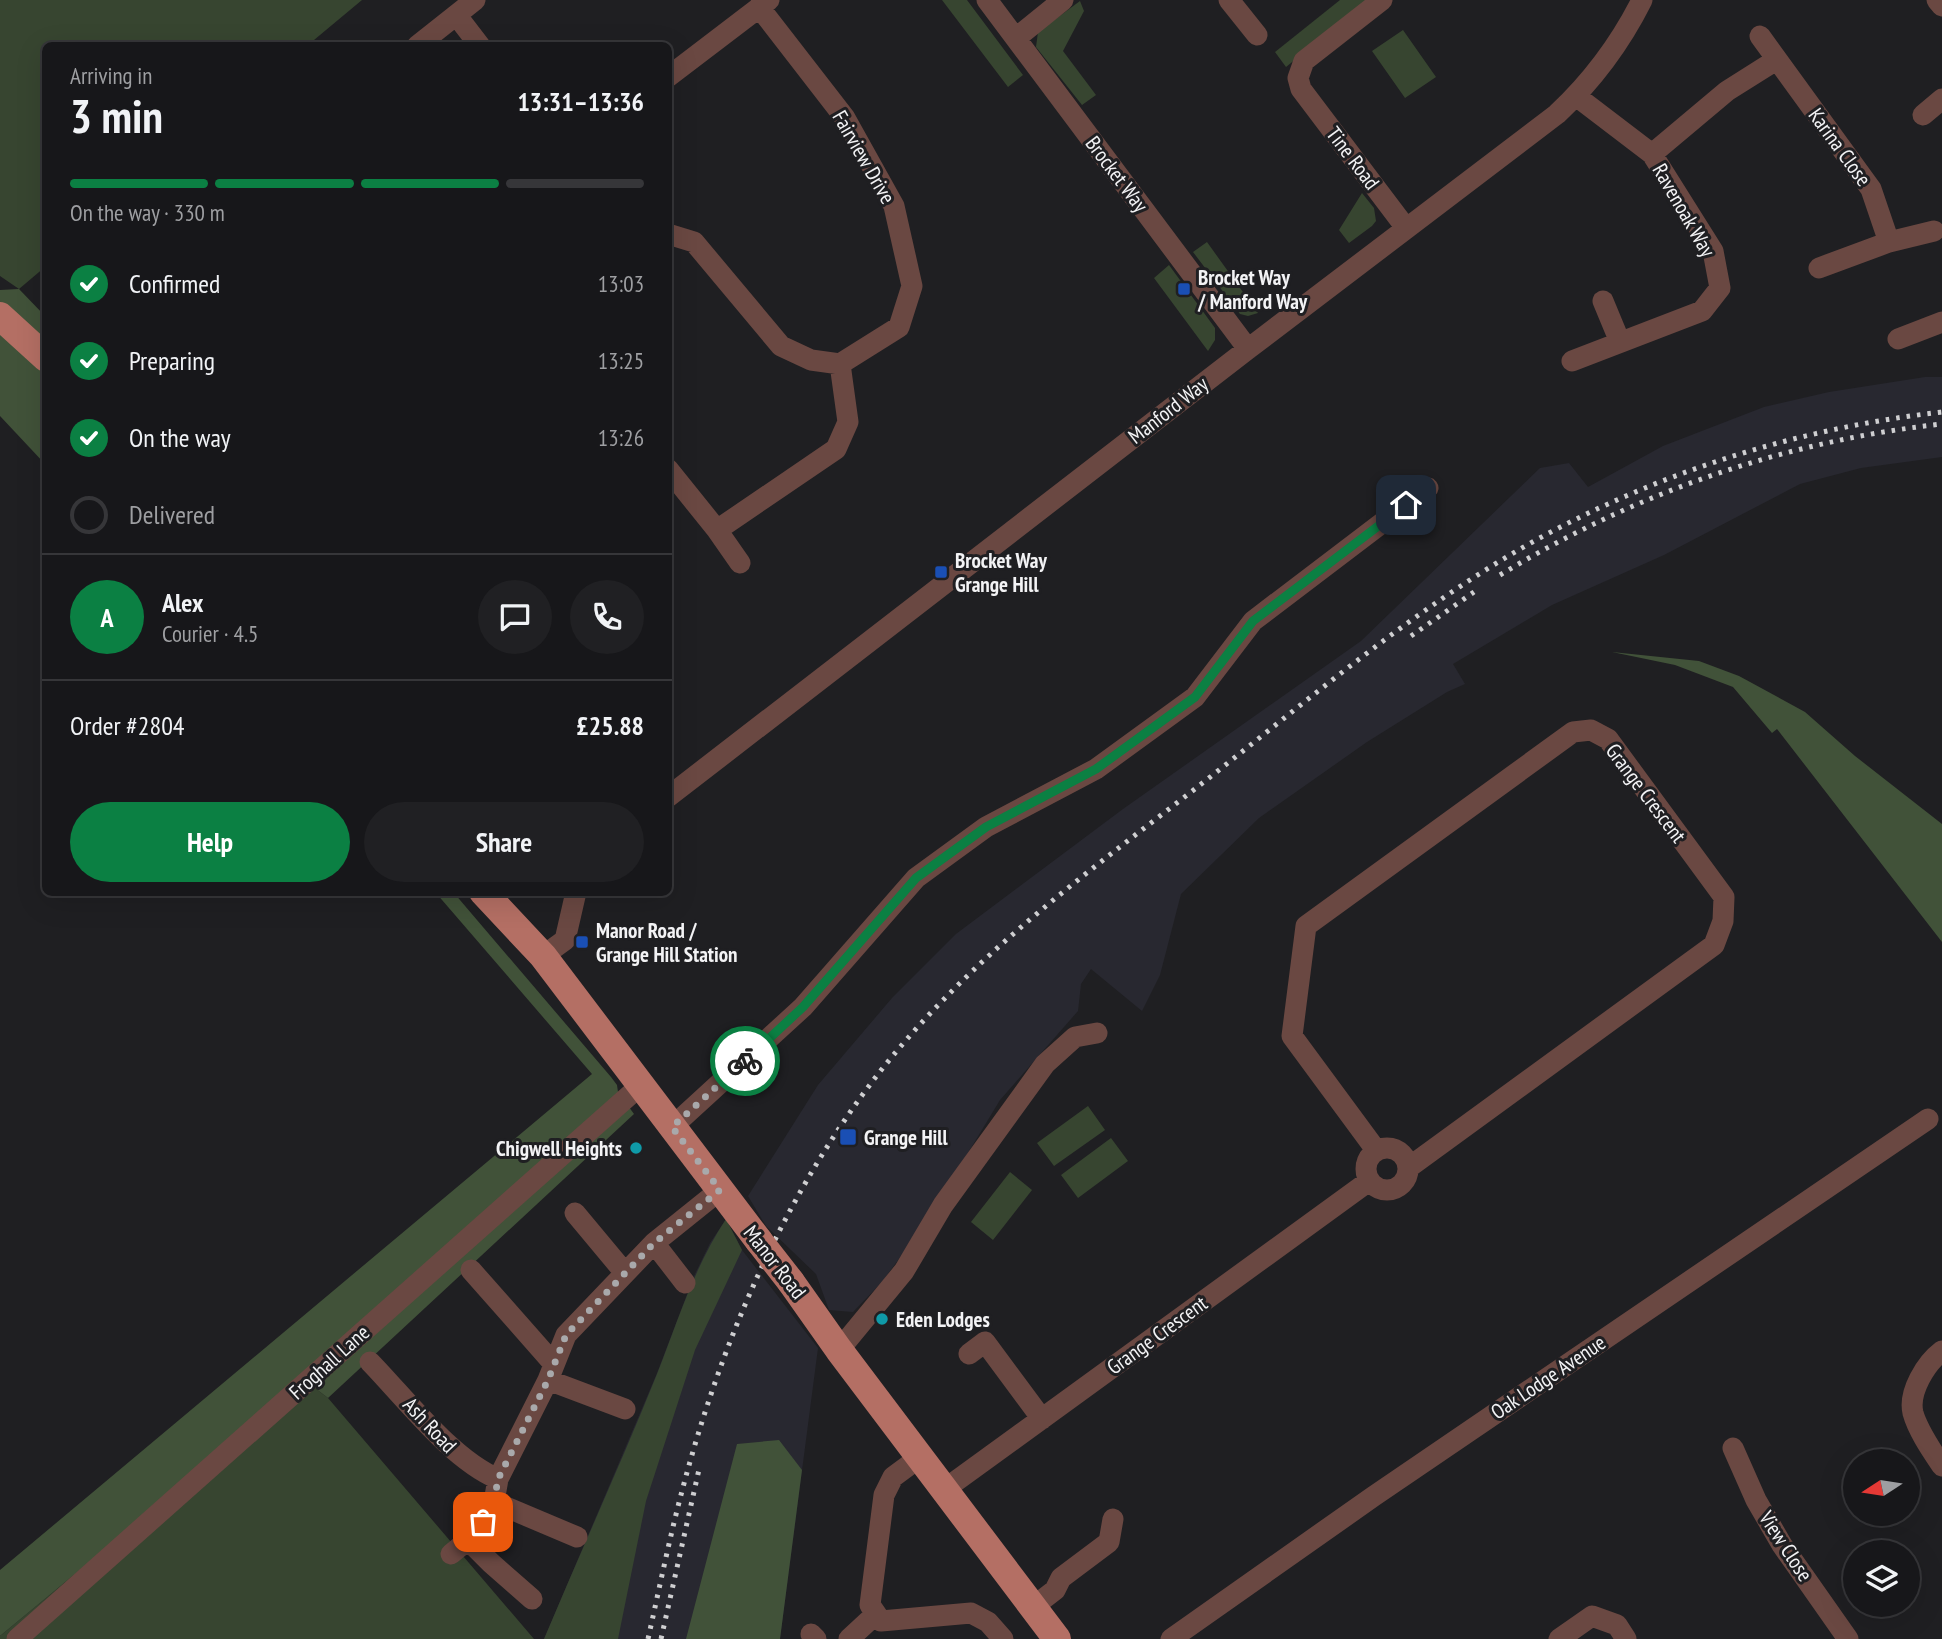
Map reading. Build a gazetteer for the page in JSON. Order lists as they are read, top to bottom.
{
  "streets": {
    "main road": ["Manor Road"],
    "street": [
      "Karina Close",
      "Fairview Drive",
      "Tine Road",
      "Brocket Way",
      "Ravenoak Way",
      "Manford Way",
      "Grange Crescent",
      "Froghall Lane",
      "Oak Lodge Avenue",
      "Ash Road",
      "View Close"
    ]
  },
  "crossings": [
    ["Tine Road", "Manford Way"],
    ["Brocket Way", "Manford Way"],
    ["Ravenoak Way", "Manford Way"],
    ["Grange Crescent", "Manor Road"],
    ["Manor Road", "Froghall Lane"]
  ],
  "places": {
    "transit": [
      "Brocket Way / Manford Way",
      "Brocket Way Grange Hill",
      "Manor Road / Grange Hill Station",
      "Grange Hill"
    ],
    "other": ["Chigwell Heights", "Eden Lodges"]
  },
  "north": "left",
  "page": {
    "heading": ["3 min", "Arriving in", "13:31–13:36"],
    "panel": [
      "Alex",
      "Courier · 4.5",
      "Order #2804",
      "£25.88"
    ],
    "bar": "On the way · 330 m",
    "list": [
      ["Confirmed", "13:03"],
      ["Preparing", "13:25"],
      ["On the way", "13:26"],
      "Delivered"
    ],
    "round": "A",
    "buttons": ["Help", "Share"]
  }
}
